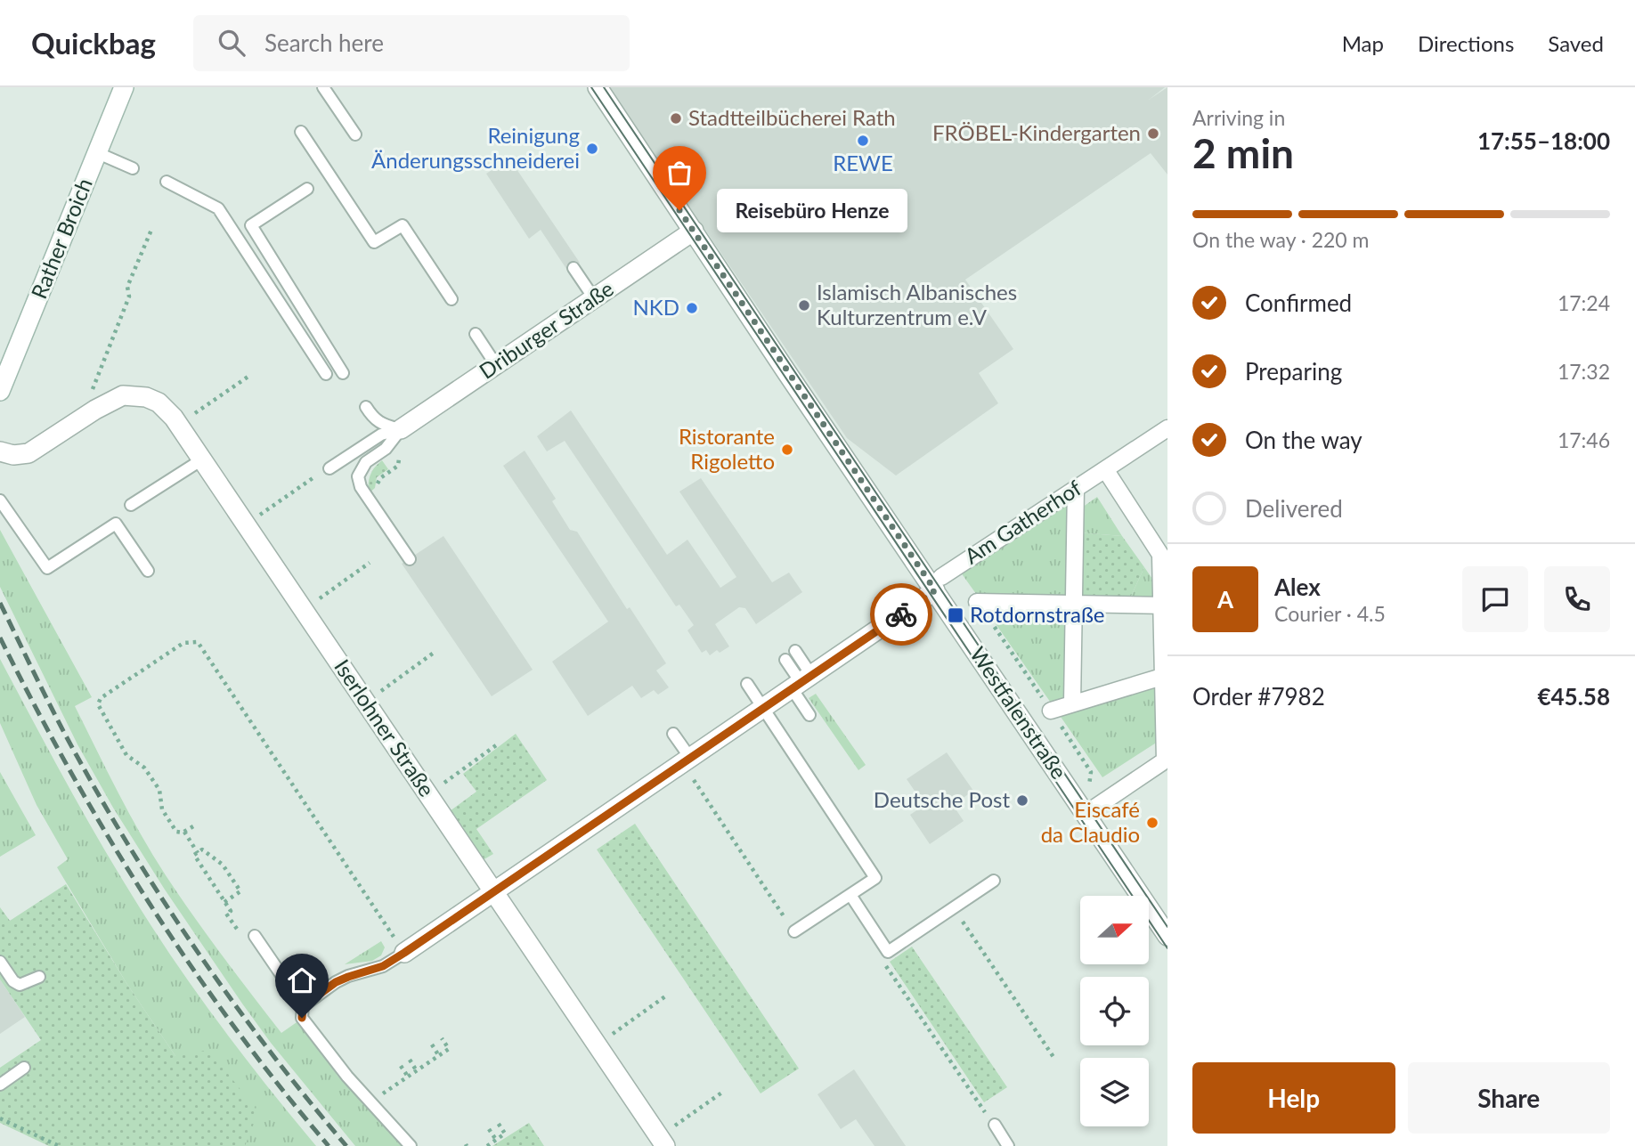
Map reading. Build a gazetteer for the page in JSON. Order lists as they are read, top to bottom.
{
  "streets": {
    "street": [
      "Rather Broich",
      "Driburger Straße",
      "Am Gatherhof",
      "Westfalenstraße",
      "Iserlohner Straße"
    ]
  },
  "crossings": [
    ["Driburger Straße", "Westfalenstraße"],
    ["Am Gatherhof", "Westfalenstraße"]
  ],
  "places": {
    "other": [
      "Stadtteilbücherei Rath",
      "FRÖBEL-Kindergarten",
      "REWE",
      "Reinigung Änderungsschneiderei",
      "Reisebüro Henze",
      "Islamisch Albanisches Kulturzentrum e.V",
      "NKD",
      "Ristorante Rigoletto",
      "Deutsche Post",
      "Eiscafé da Claudio"
    ],
    "transit": ["Rotdornstraße"]
  },
  "north": "right",
  "page": {
    "header": "Quickbag",
    "search": "Search here",
    "nav": ["Map", "Directions", "Saved"],
    "heading": ["2 min", "Arriving in", "17:55–18:00"],
    "panel": [
      "Alex",
      "Courier · 4.5",
      "Order #7982",
      "€45.58"
    ],
    "bubble": "Reisebüro Henze",
    "bar": "On the way · 220 m",
    "list": [
      ["Confirmed", "17:24"],
      ["Preparing", "17:32"],
      ["On the way", "17:46"],
      "Delivered"
    ],
    "round": "A",
    "buttons": ["Help", "Share"]
  }
}
